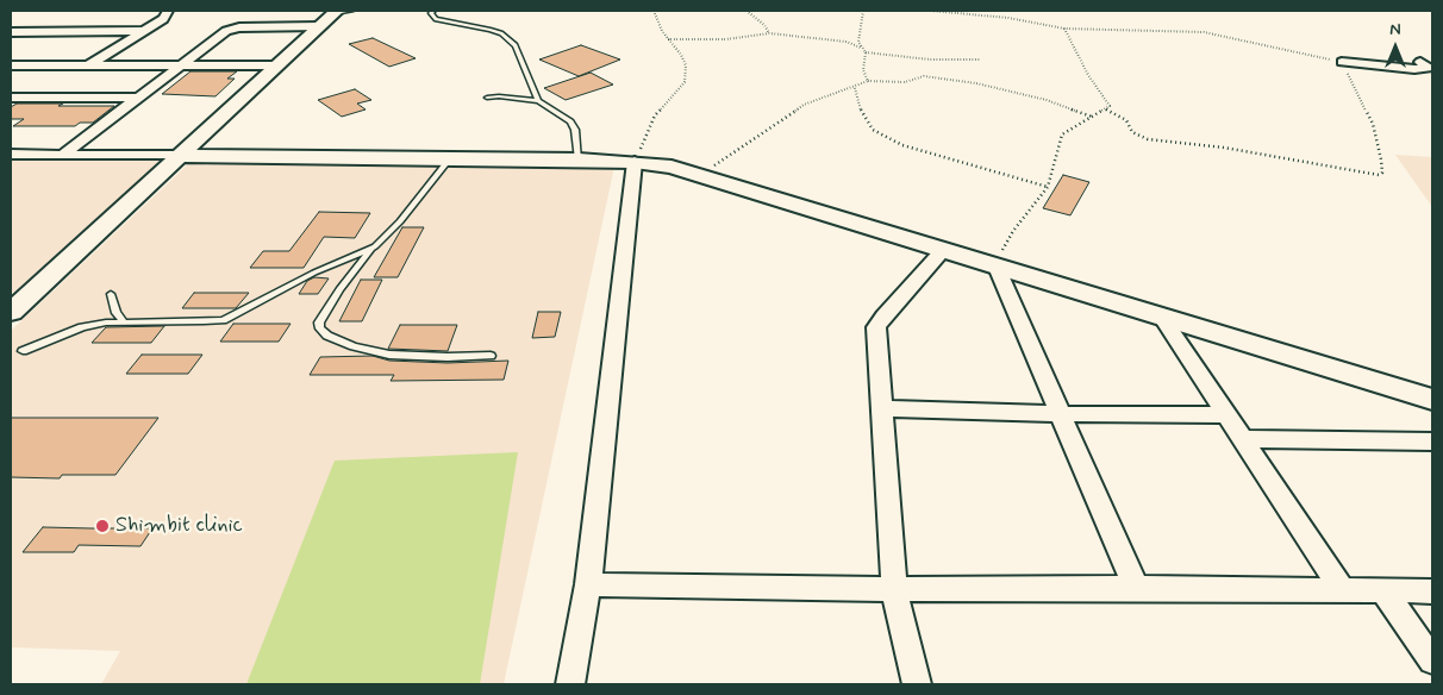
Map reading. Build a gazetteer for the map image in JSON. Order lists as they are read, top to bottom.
{
  "places": ["Shimbit clinic"],
  "north": "top"
}
